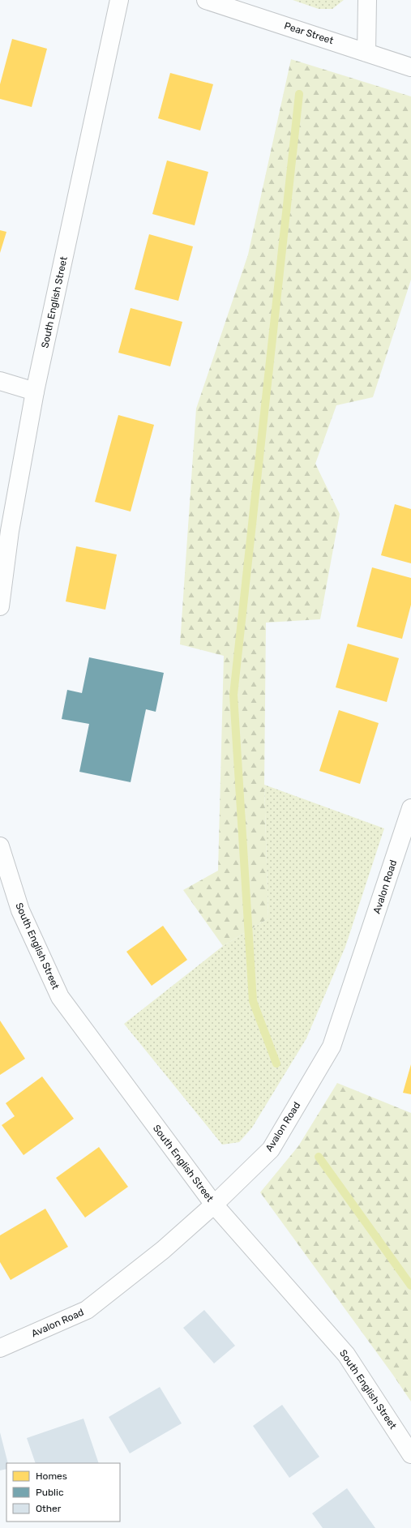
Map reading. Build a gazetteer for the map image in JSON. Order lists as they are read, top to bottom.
{
  "streets": {
    "street": ["Pear Street", "South English Street", "Avalon Road"]
  },
  "crossings": [
    ["South English Street", "Avalon Road"]
  ],
  "legend": ["Homes", "Public", "Other"]
}
